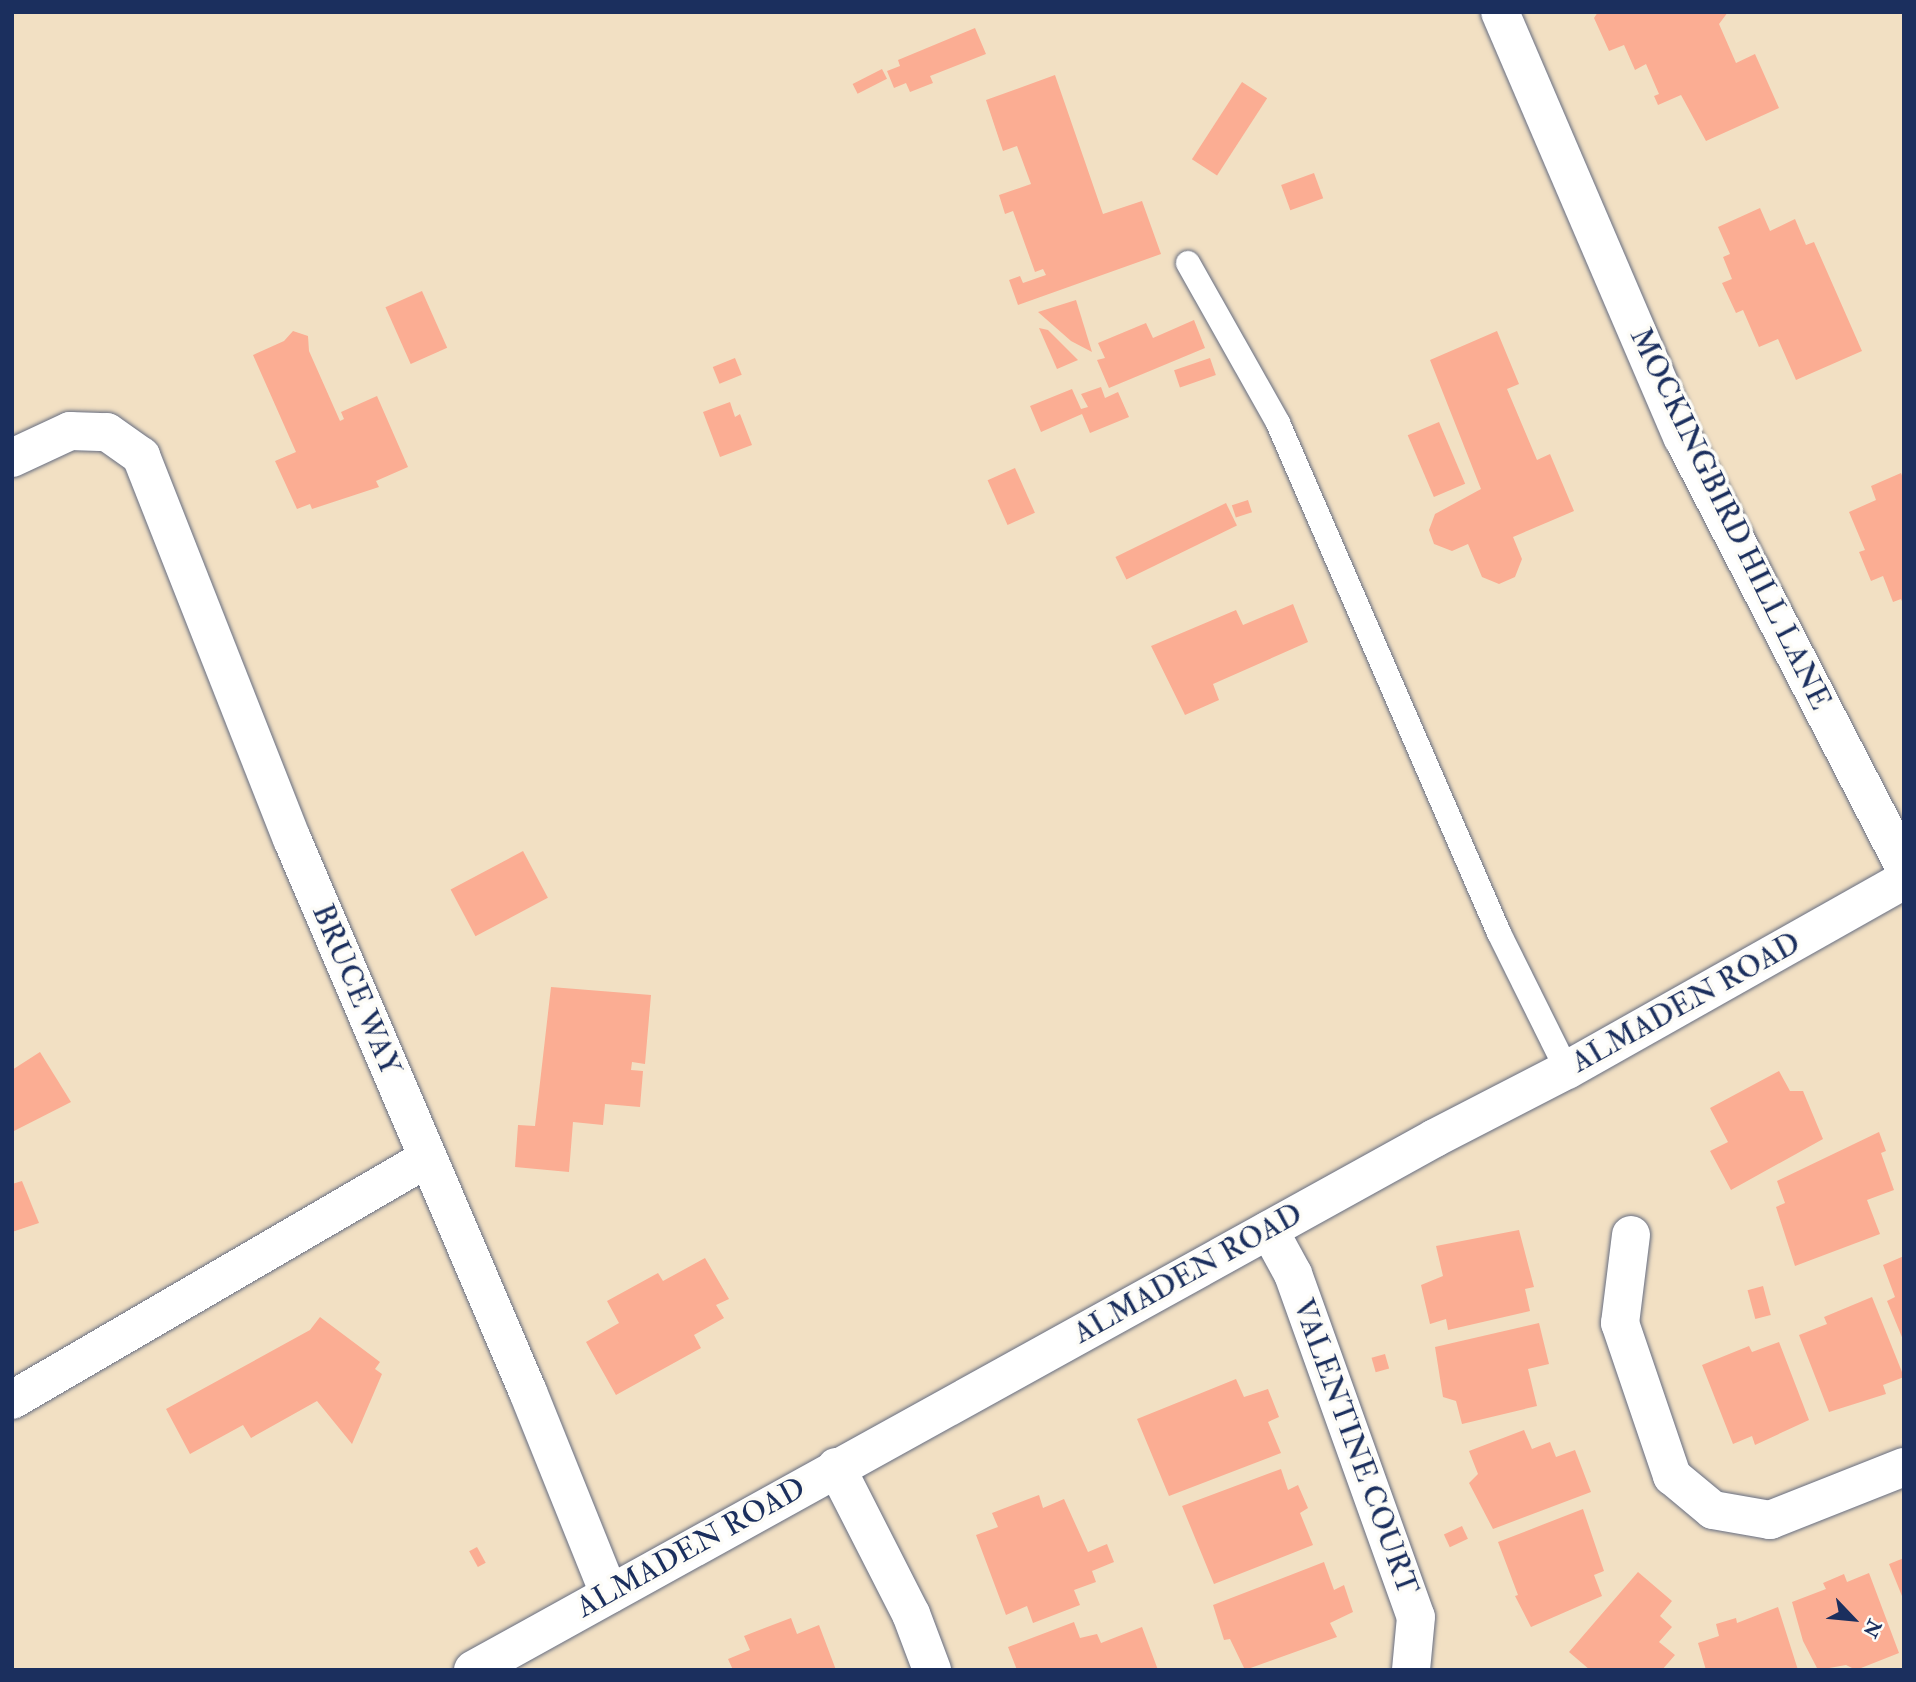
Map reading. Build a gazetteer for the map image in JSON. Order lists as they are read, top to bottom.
{
  "streets": {
    "street": [
      "MOCKINGBIRD HILL LANE",
      "BRUCE WAY",
      "ALMADEN ROAD",
      "VALENTINE COURT"
    ]
  },
  "crossings": [
    ["BRUCE WAY", "ALMADEN ROAD"],
    ["ALMADEN ROAD", "VALENTINE COURT"]
  ],
  "north": "bottom right"
}
